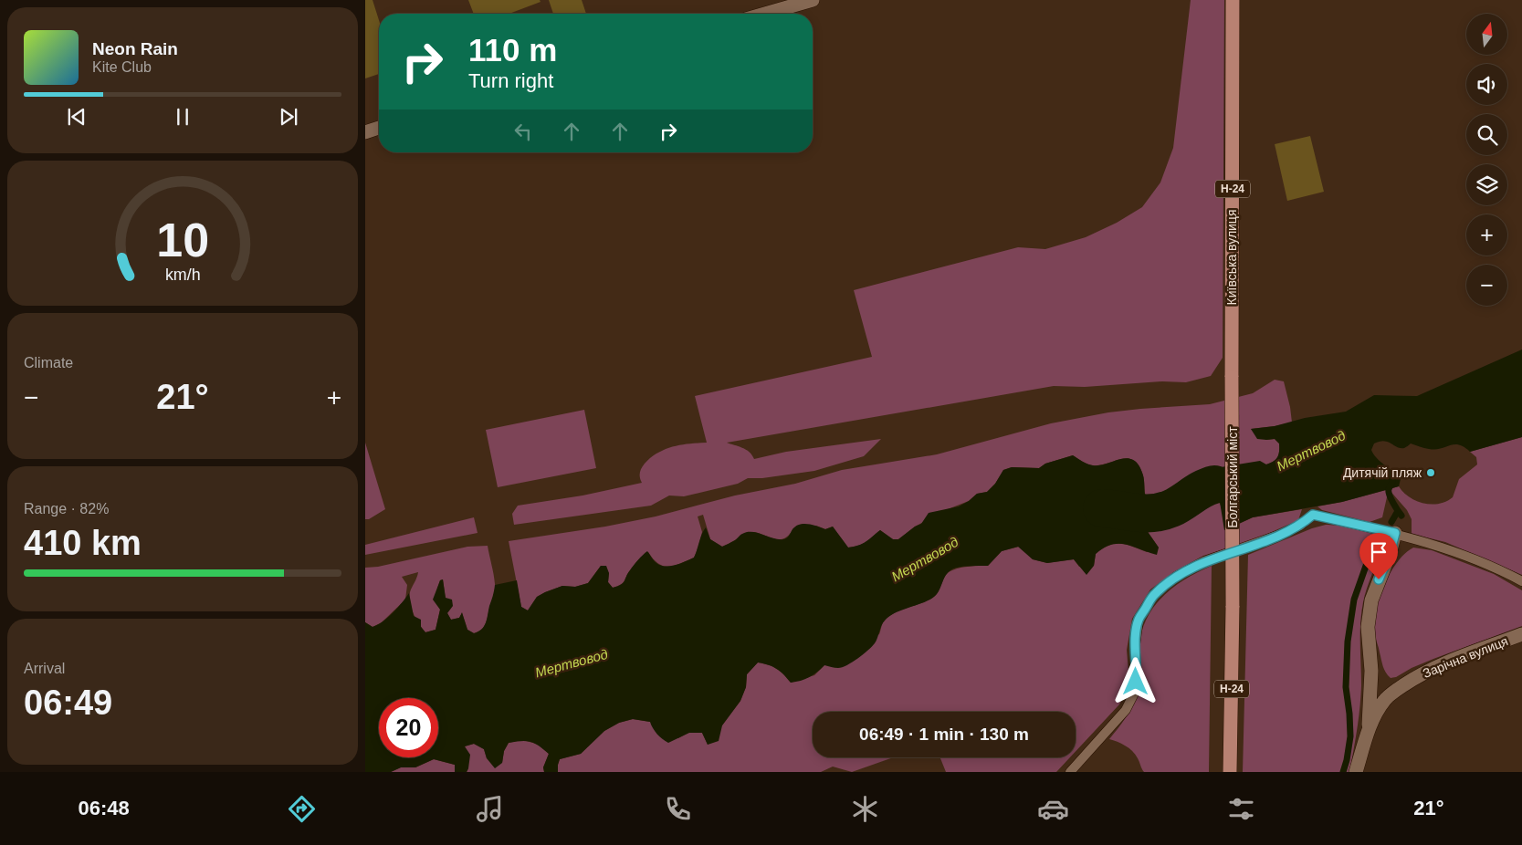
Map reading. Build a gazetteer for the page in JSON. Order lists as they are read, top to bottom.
{
  "streets": {
    "main road": ["Н-24", "Київська вулиця", "Болгарський міст"],
    "street": ["Зарічна вулиця"]
  },
  "crossings": [
    ["Київська вулиця", "Болгарський міст"]
  ],
  "water": ["Мертвовод"],
  "places": ["Дитячій пляж"],
  "north": "top",
  "page": {
    "map_buttons": ["+", "−"],
    "turn": ["110 m", "Turn right"],
    "song": ["Neon Rain", "Kite Club"],
    "tile": [
      "Climate",
      ["Range · 82%", "410 km"],
      ["Arrival", "06:49"]
    ],
    "heat": ["−", "21°", "+"],
    "limit": "20",
    "trip": "06:49 · 1 min · 130 m",
    "tabs": ["06:48", "21°"],
    "gauge": ["10", "km/h"]
  }
}
